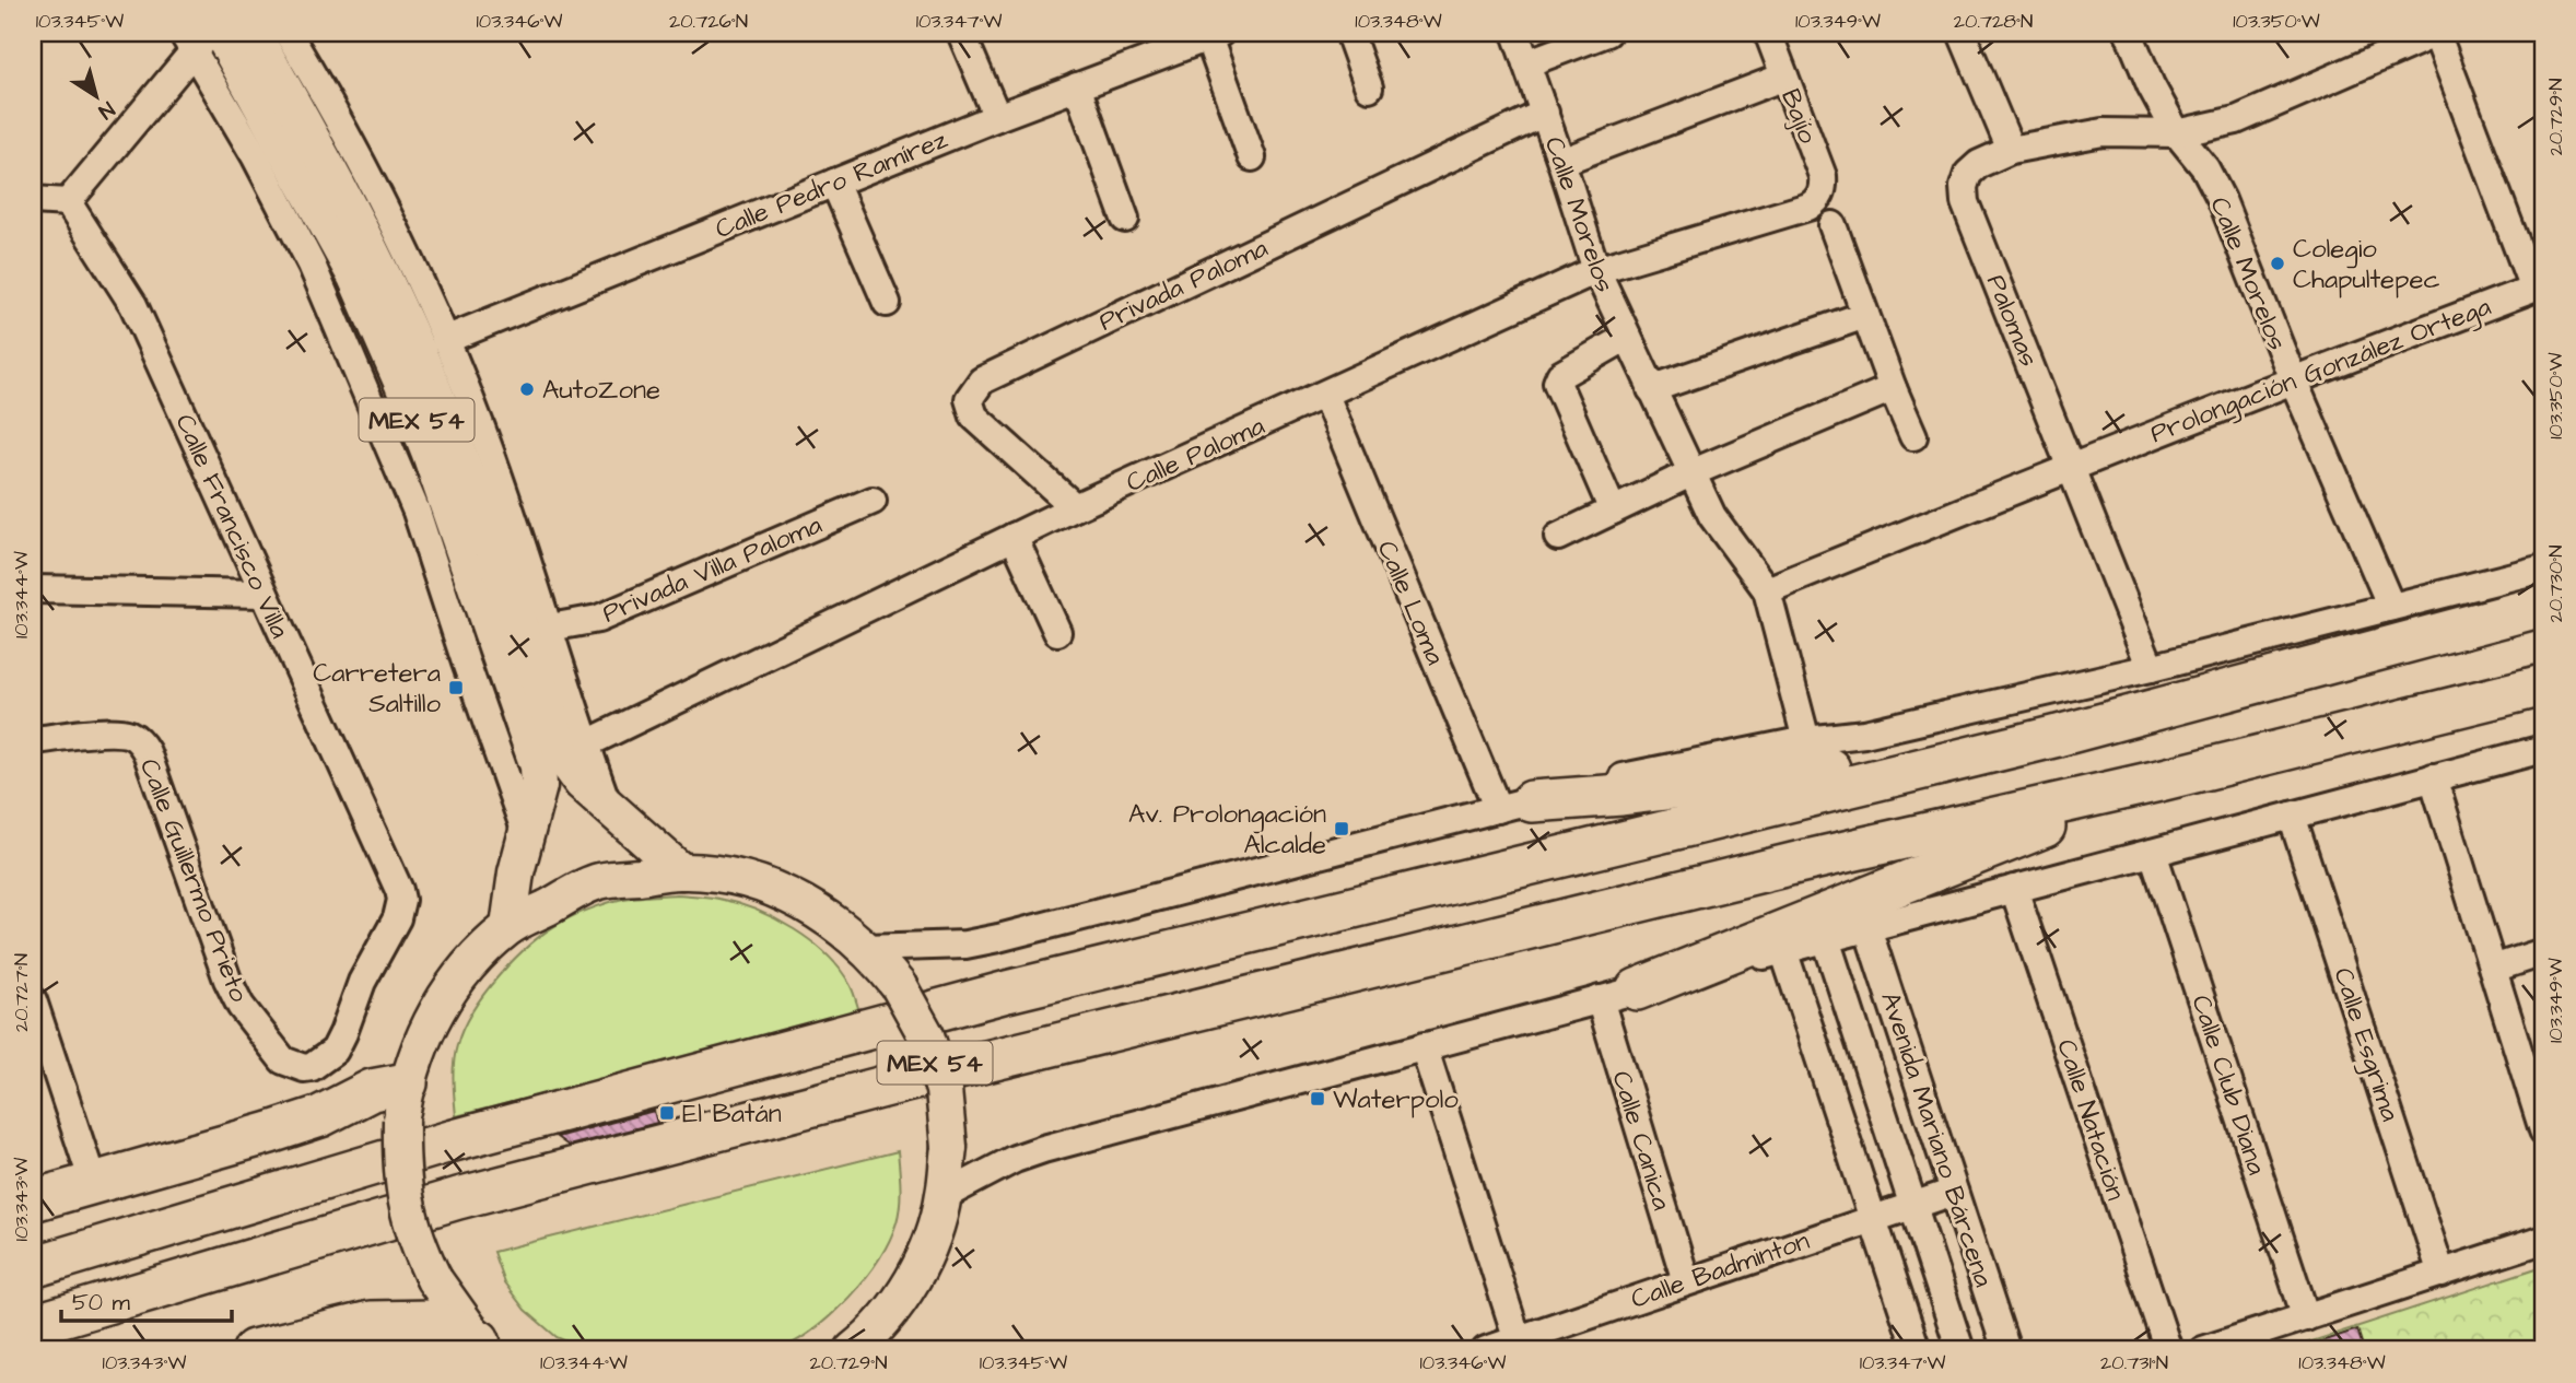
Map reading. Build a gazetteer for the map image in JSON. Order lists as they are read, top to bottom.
{
  "streets": {
    "main road": ["MEX 54"],
    "street": [
      "Bajío",
      "Calle Pedro Ramírez",
      "Calle Morelos",
      "Privada Paloma",
      "Palomas",
      "Prolongación González Ortega",
      "Calle Paloma",
      "Calle Francisco Villa",
      "Privada Villa Paloma",
      "Calle Loma",
      "Calle Guillermo Prieto",
      "Calle Esgrima",
      "Calle Club Diana",
      "Calle Natación",
      "Avenida Mariano Bárcena",
      "Calle Canica",
      "Calle Badminton"
    ]
  },
  "crossings": [
    ["Bajío", "Calle Paloma"],
    ["Calle Morelos", "Privada Paloma"],
    ["Calle Morelos", "Prolongación González Ortega"],
    ["Calle Morelos", "Calle Paloma"],
    ["Privada Paloma", "Calle Paloma"],
    ["Palomas", "Prolongación González Ortega"],
    ["Calle Paloma", "Calle Loma"],
    ["Calle Francisco Villa", "Calle Guillermo Prieto"],
    ["Avenida Mariano Bárcena", "Calle Badminton"],
    ["Calle Canica", "Calle Badminton"]
  ],
  "places": {
    "other": ["Colegio Chapultepec", "AutoZone"],
    "transit": [
      "Carretera Saltillo",
      "Av. Prolongación Alcalde",
      "Waterpolo",
      "El Batán"
    ]
  },
  "scale_bar": "50 m",
  "north": "bottom right",
  "coordinates": [
    "103.345°W",
    "103.346°W",
    "20.726°N",
    "103.347°W",
    "103.348°W",
    "103.349°W",
    "20.728°N",
    "103.350°W",
    "20.729°N",
    "20.730°N",
    "103.344°W",
    "20.727°N",
    "103.343°W",
    "20.731°N"
  ]
}
